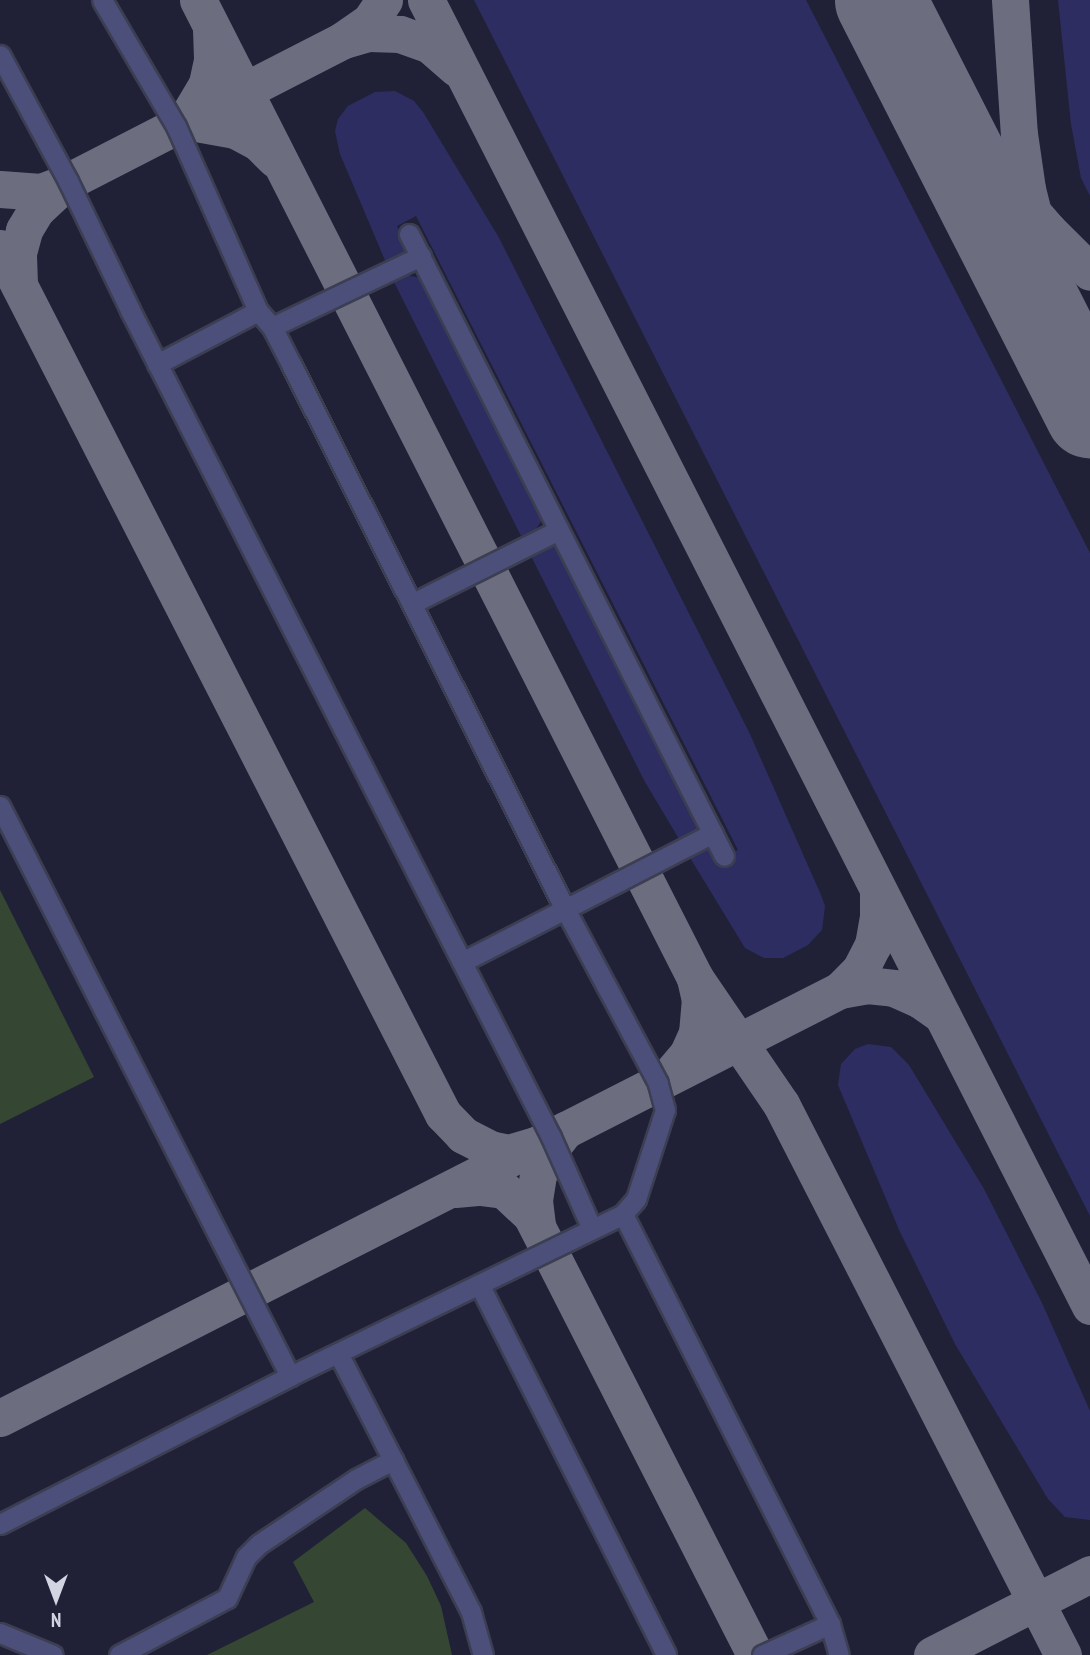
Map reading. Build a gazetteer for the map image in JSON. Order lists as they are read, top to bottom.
{
  "north": "bottom"
}
